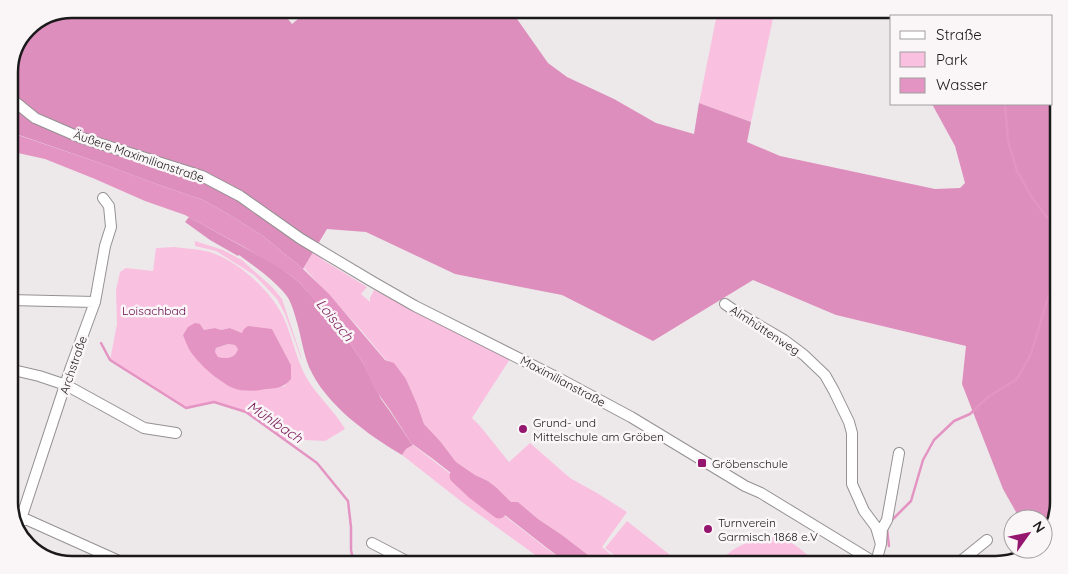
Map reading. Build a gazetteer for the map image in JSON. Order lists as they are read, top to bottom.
{
  "streets": {
    "street": [
      "Äußere Maximilianstraße",
      "Almhüttenweg",
      "Archstraße",
      "Maximilianstraße"
    ]
  },
  "crossings": [
    ["Äußere Maximilianstraße", "Maximilianstraße"]
  ],
  "water": ["Loisach", "Mühlbach"],
  "parks": ["Loisachbad"],
  "places": {
    "other": ["Grund- und Mittelschule am Gröben", "Turnverein Garmisch 1868 e.V"],
    "transit": ["Gröbenschule"]
  },
  "legend": ["Straße", "Park", "Wasser"],
  "north": "top right"
}
